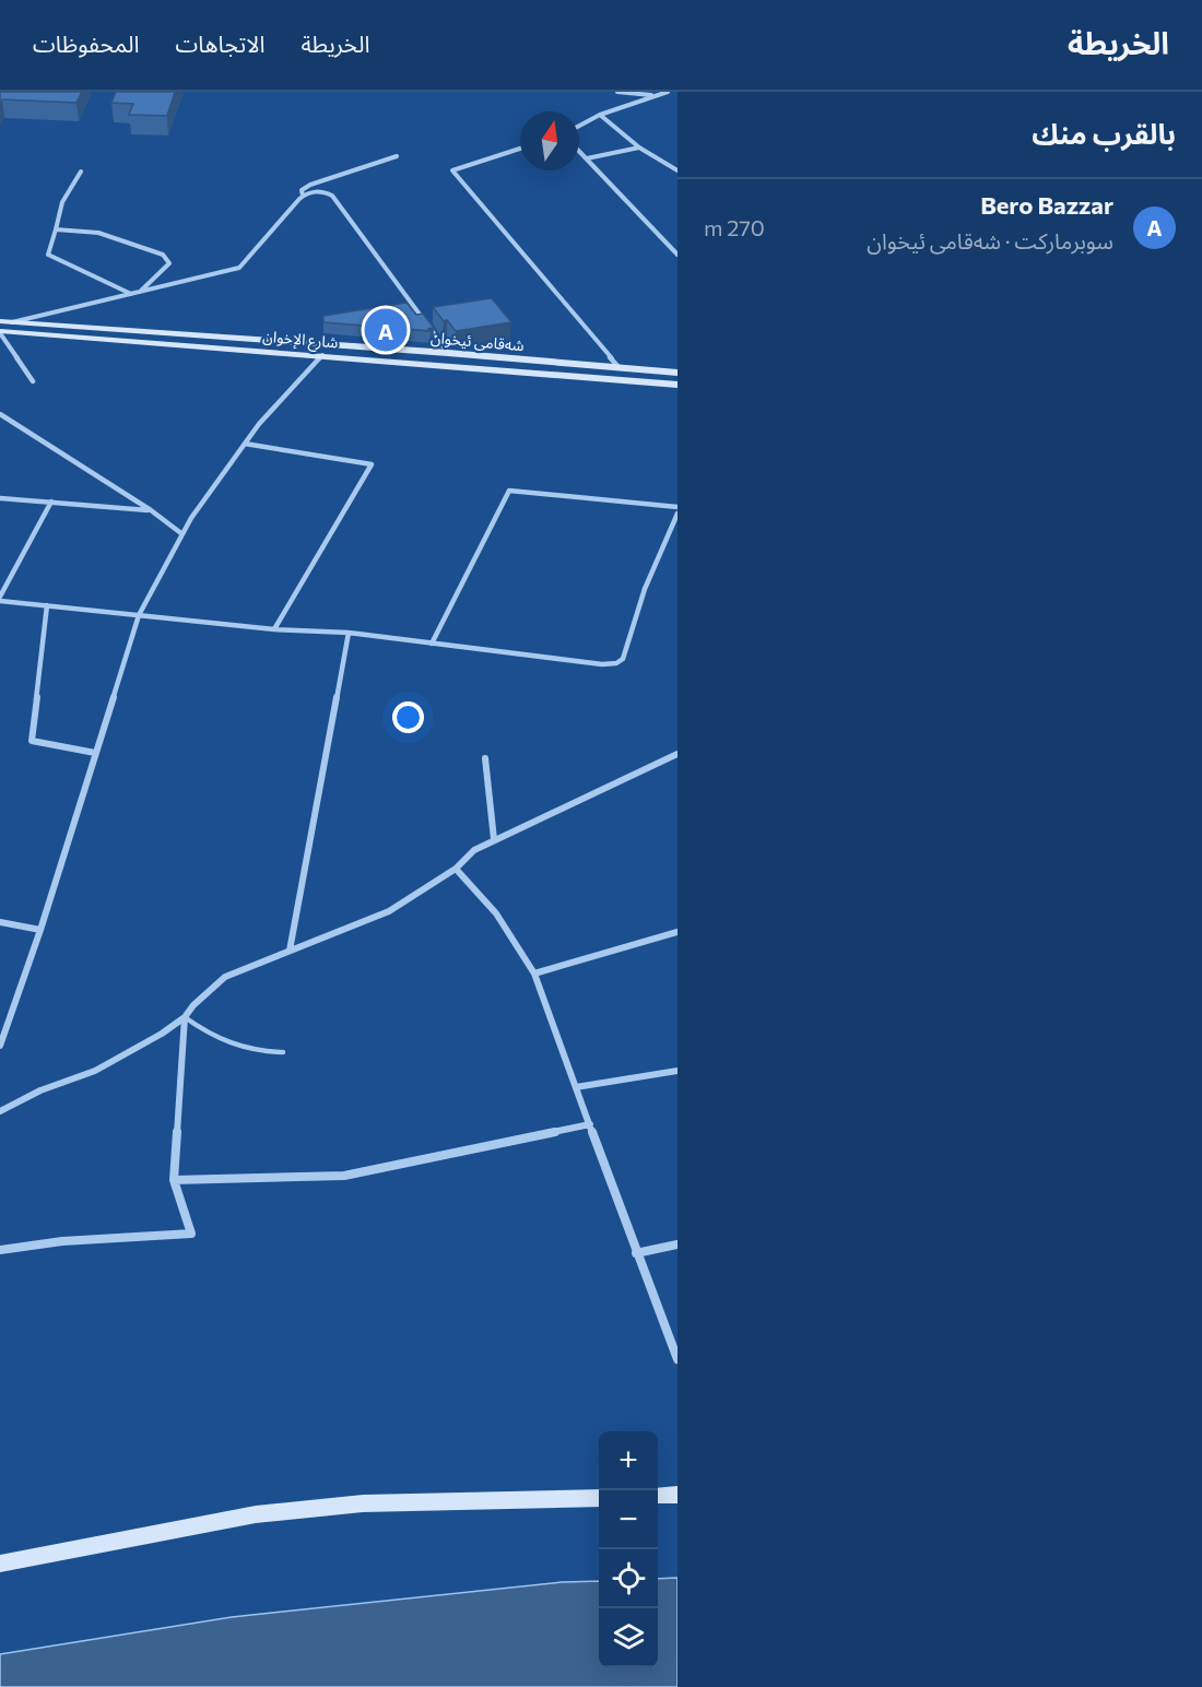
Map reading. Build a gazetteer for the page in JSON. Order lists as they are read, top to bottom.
{
  "streets": {
    "main road": ["شارع الإخوان", "شەقامی ئیخوان"]
  },
  "north": "top",
  "page": {
    "header": "الخريطة",
    "nav": ["الخريطة", "الاتجاهات", "المحفوظات"],
    "heading": "بالقرب منك",
    "list": [
      {
        "mark": "A",
        "name": "Bero Bazzar",
        "note": "سوبرماركت · شەقامی ئیخوان",
        "value": "270 m"
      }
    ],
    "pins": "A",
    "map_buttons": ["+", "−"]
  }
}
